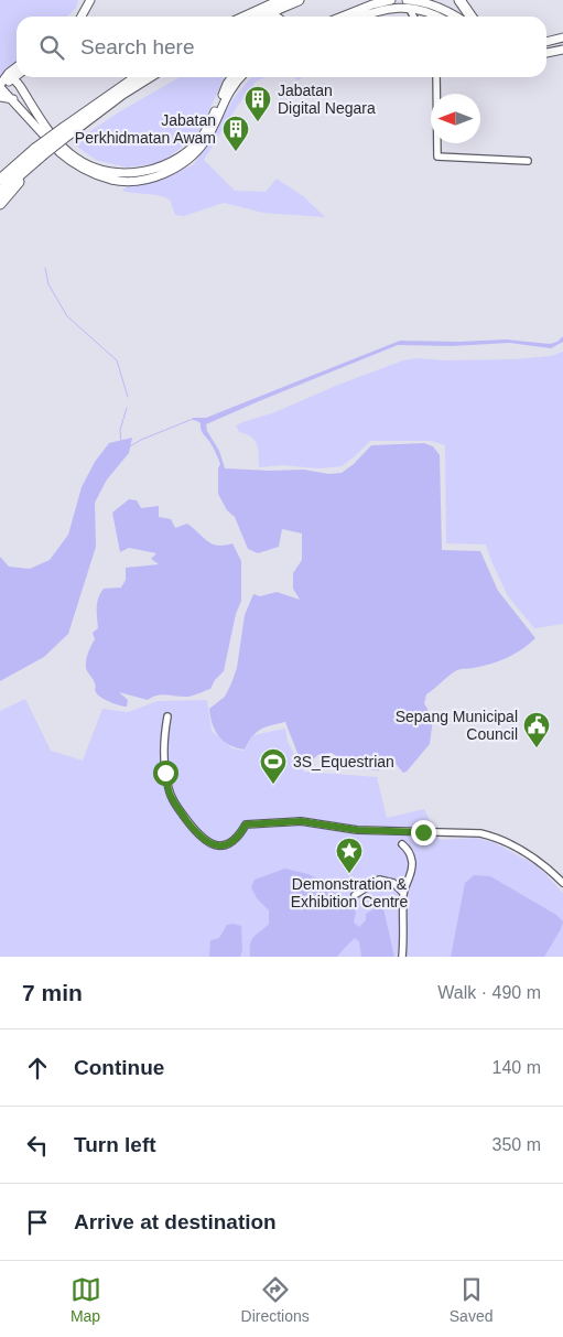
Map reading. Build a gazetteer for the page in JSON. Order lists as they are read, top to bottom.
{
  "places": {
    "building": ["Jabatan Digital Negara", "Jabatan Perkhidmatan Awam"],
    "public building": ["Sepang Municipal Council"],
    "sports": ["3S_Equestrian"],
    "place": ["Demonstration & Exhibition Centre"]
  },
  "north": "left",
  "page": {
    "search": "Search here",
    "heading": ["7 min", "Walk · 490 m"],
    "list": [
      ["Continue", "140 m"],
      ["Turn left", "350 m"],
      "Arrive at destination"
    ],
    "nav": ["Map", "Directions", "Saved"]
  }
}
